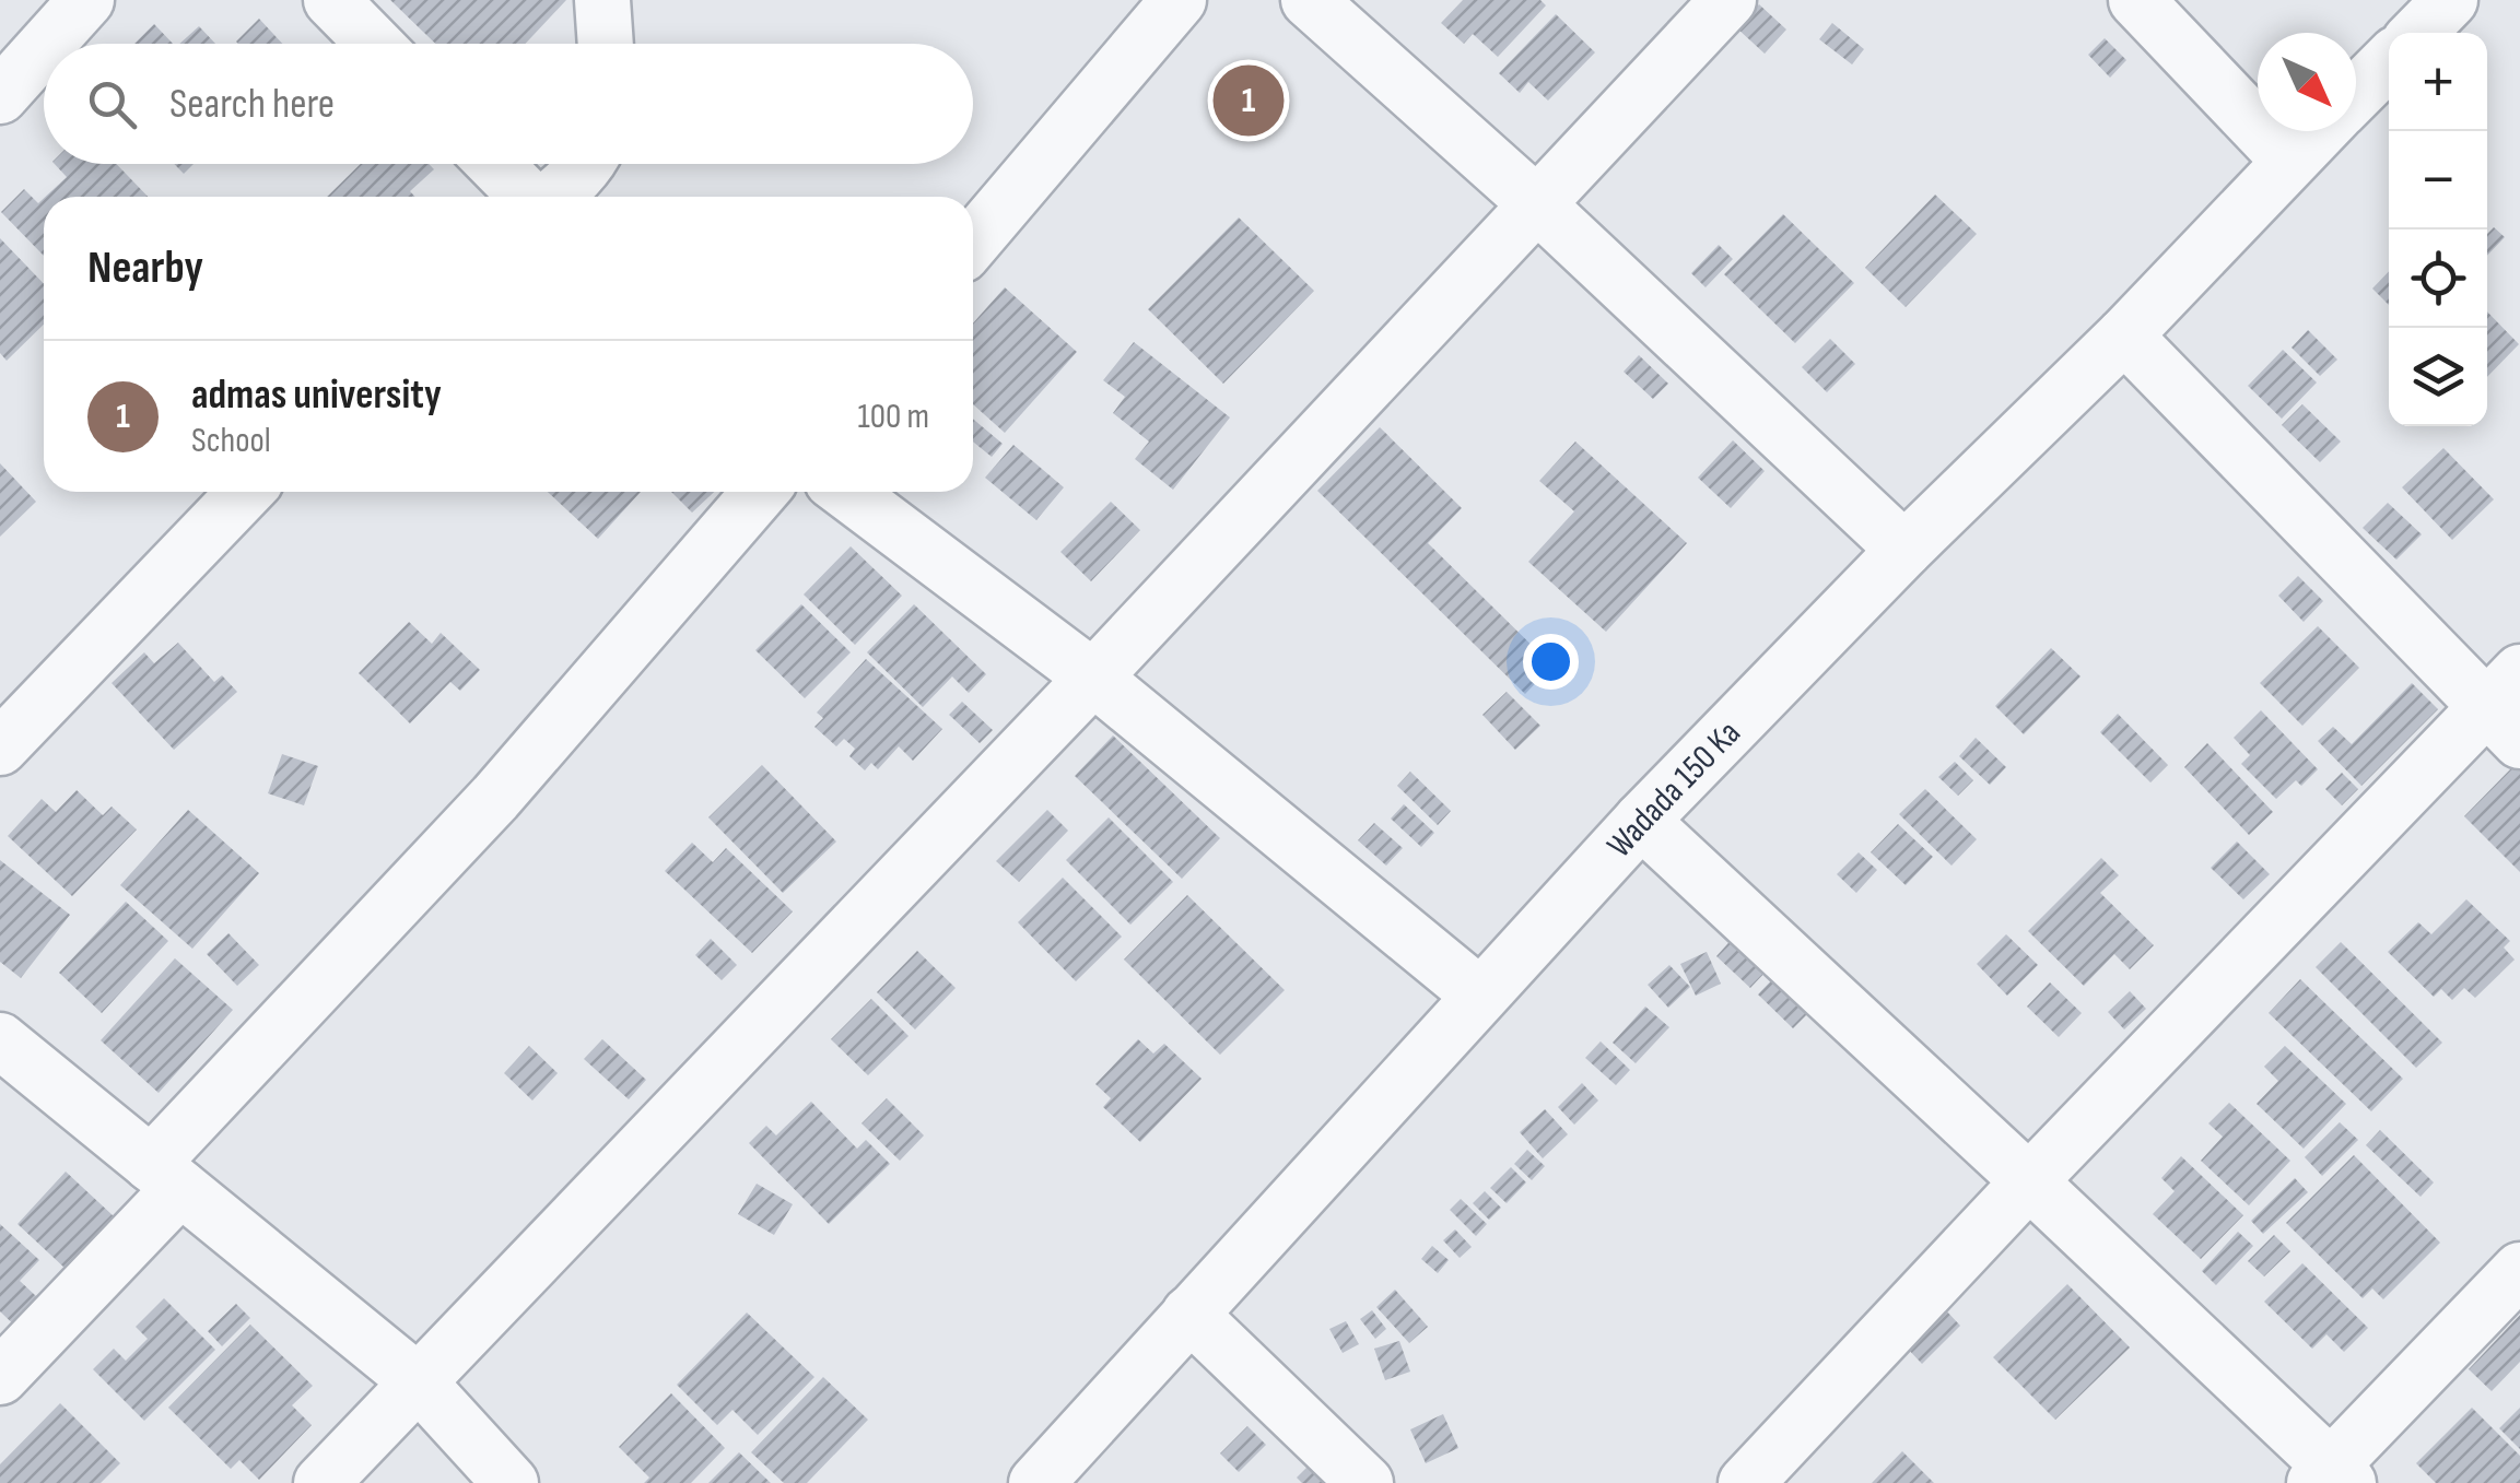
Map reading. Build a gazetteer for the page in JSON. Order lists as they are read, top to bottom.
{
  "streets": {
    "street": ["Wadada 150 Ka"]
  },
  "north": "bottom right",
  "page": {
    "map_buttons": ["+", "−"],
    "search": "Search here",
    "pins": "1",
    "heading": "Nearby",
    "list": [
      {
        "mark": "1",
        "name": "admas university",
        "note": "School",
        "value": "100 m"
      }
    ]
  }
}
